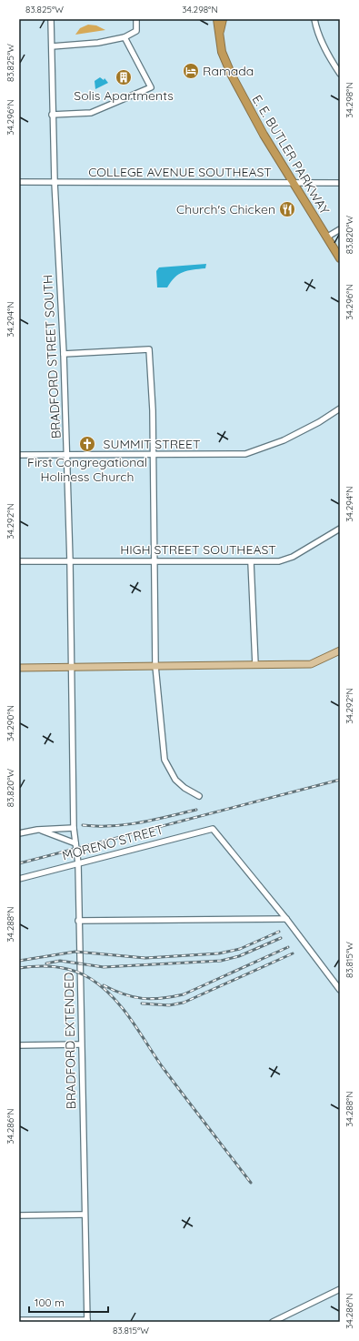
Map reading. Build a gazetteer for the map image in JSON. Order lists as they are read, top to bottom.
{
  "streets": {
    "highway": ["E. E. BUTLER PARKWAY"],
    "street": [
      "COLLEGE AVENUE SOUTHEAST",
      "BRADFORD STREET SOUTH",
      "SUMMIT STREET",
      "HIGH STREET SOUTHEAST",
      "MORENO STREET",
      "BRADFORD EXTENDED"
    ]
  },
  "crossings": [
    ["E. E. BUTLER PARKWAY", "COLLEGE AVENUE SOUTHEAST"],
    ["COLLEGE AVENUE SOUTHEAST", "BRADFORD STREET SOUTH"],
    ["BRADFORD STREET SOUTH", "SUMMIT STREET"],
    ["BRADFORD STREET SOUTH", "HIGH STREET SOUTHEAST"],
    ["BRADFORD STREET SOUTH", "BRADFORD EXTENDED"],
    ["MORENO STREET", "BRADFORD EXTENDED"]
  ],
  "places": {
    "hotel": ["Ramada"],
    "building": ["Solis Apartments"],
    "restaurant": ["Church's Chicken"],
    "church": ["First Congregational Holiness Church"]
  },
  "scale_bar": "100 m",
  "coordinates": [
    "83.825°W",
    "34.298°N",
    "34.296°N",
    "83.820°W",
    "34.294°N",
    "34.292°N",
    "34.290°N",
    "34.288°N",
    "83.815°W",
    "34.286°N"
  ]
}
